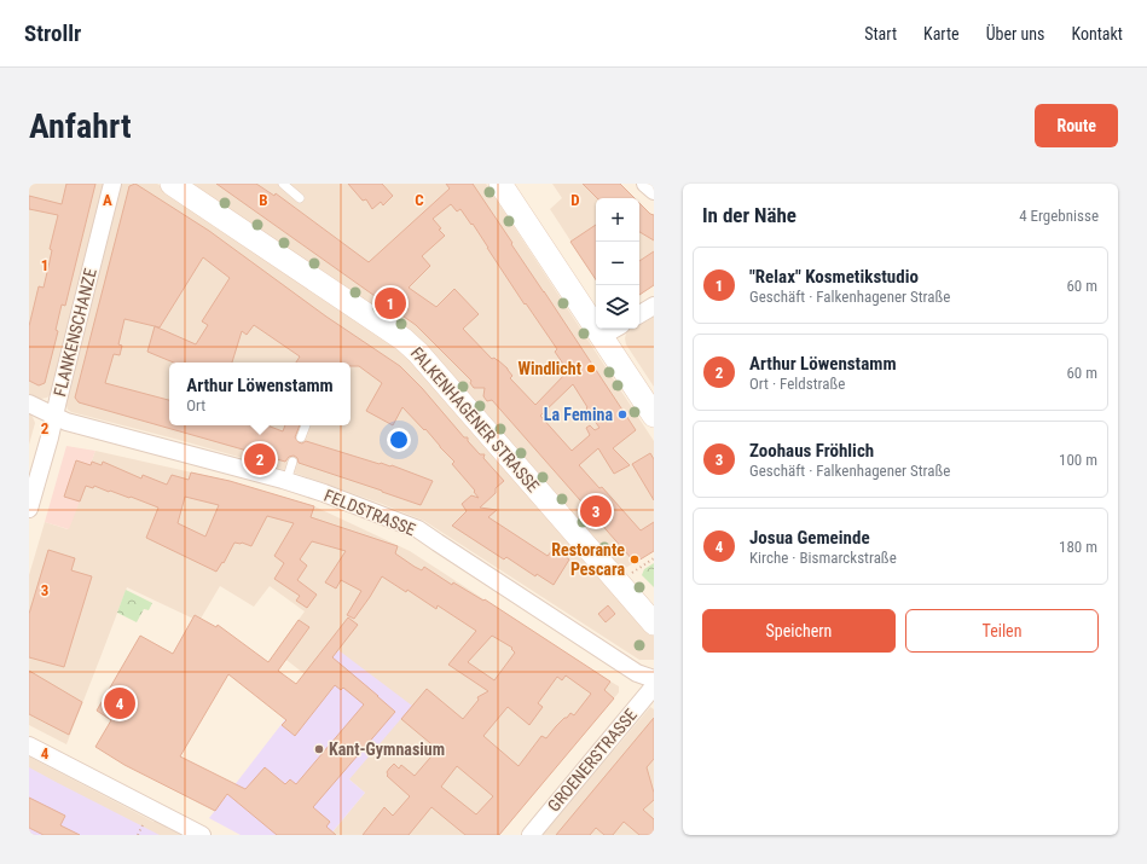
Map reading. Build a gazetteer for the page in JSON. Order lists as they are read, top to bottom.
{
  "streets": {
    "street": [
      "FLANKENSCHANZE",
      "FALKENHAGENER STRASSE",
      "FELDSTRASSE",
      "GROENERSTRASSE"
    ]
  },
  "crossings": [
    ["FLANKENSCHANZE", "FELDSTRASSE"]
  ],
  "places": [
    "Windlicht",
    "La Femina",
    "Restorante Pescara",
    "Kant-Gymnasium"
  ],
  "page": {
    "header": "Strollr",
    "nav": [
      "Start",
      "Karte",
      "Über uns",
      "Kontakt"
    ],
    "buttons": [
      "Route",
      ["Speichern", "Teilen"]
    ],
    "title": "Anfahrt",
    "heading": ["In der Nähe", "4 Ergebnisse"],
    "map_buttons": ["+", "−"],
    "list": [
      {
        "mark": "1",
        "name": "\"Relax\" Kosmetikstudio",
        "note": "Geschäft · Falkenhagener Straße",
        "value": "60 m"
      },
      {
        "mark": "2",
        "name": "Arthur Löwenstamm",
        "note": "Ort · Feldstraße",
        "value": "60 m"
      },
      {
        "mark": "3",
        "name": "Zoohaus Fröhlich",
        "note": "Geschäft · Falkenhagener Straße",
        "value": "100 m"
      },
      {
        "mark": "4",
        "name": "Josua Gemeinde",
        "note": "Kirche · Bismarckstraße",
        "value": "180 m"
      }
    ],
    "pins": [
      "1",
      "2",
      "3",
      "4"
    ],
    "popup": ["Arthur Löwenstamm", "Ort"]
  },
  "grid": {
    "columns": [
      "A",
      "B",
      "C",
      "D"
    ],
    "rows": [
      "1",
      "2",
      "3",
      "4"
    ]
  }
}
